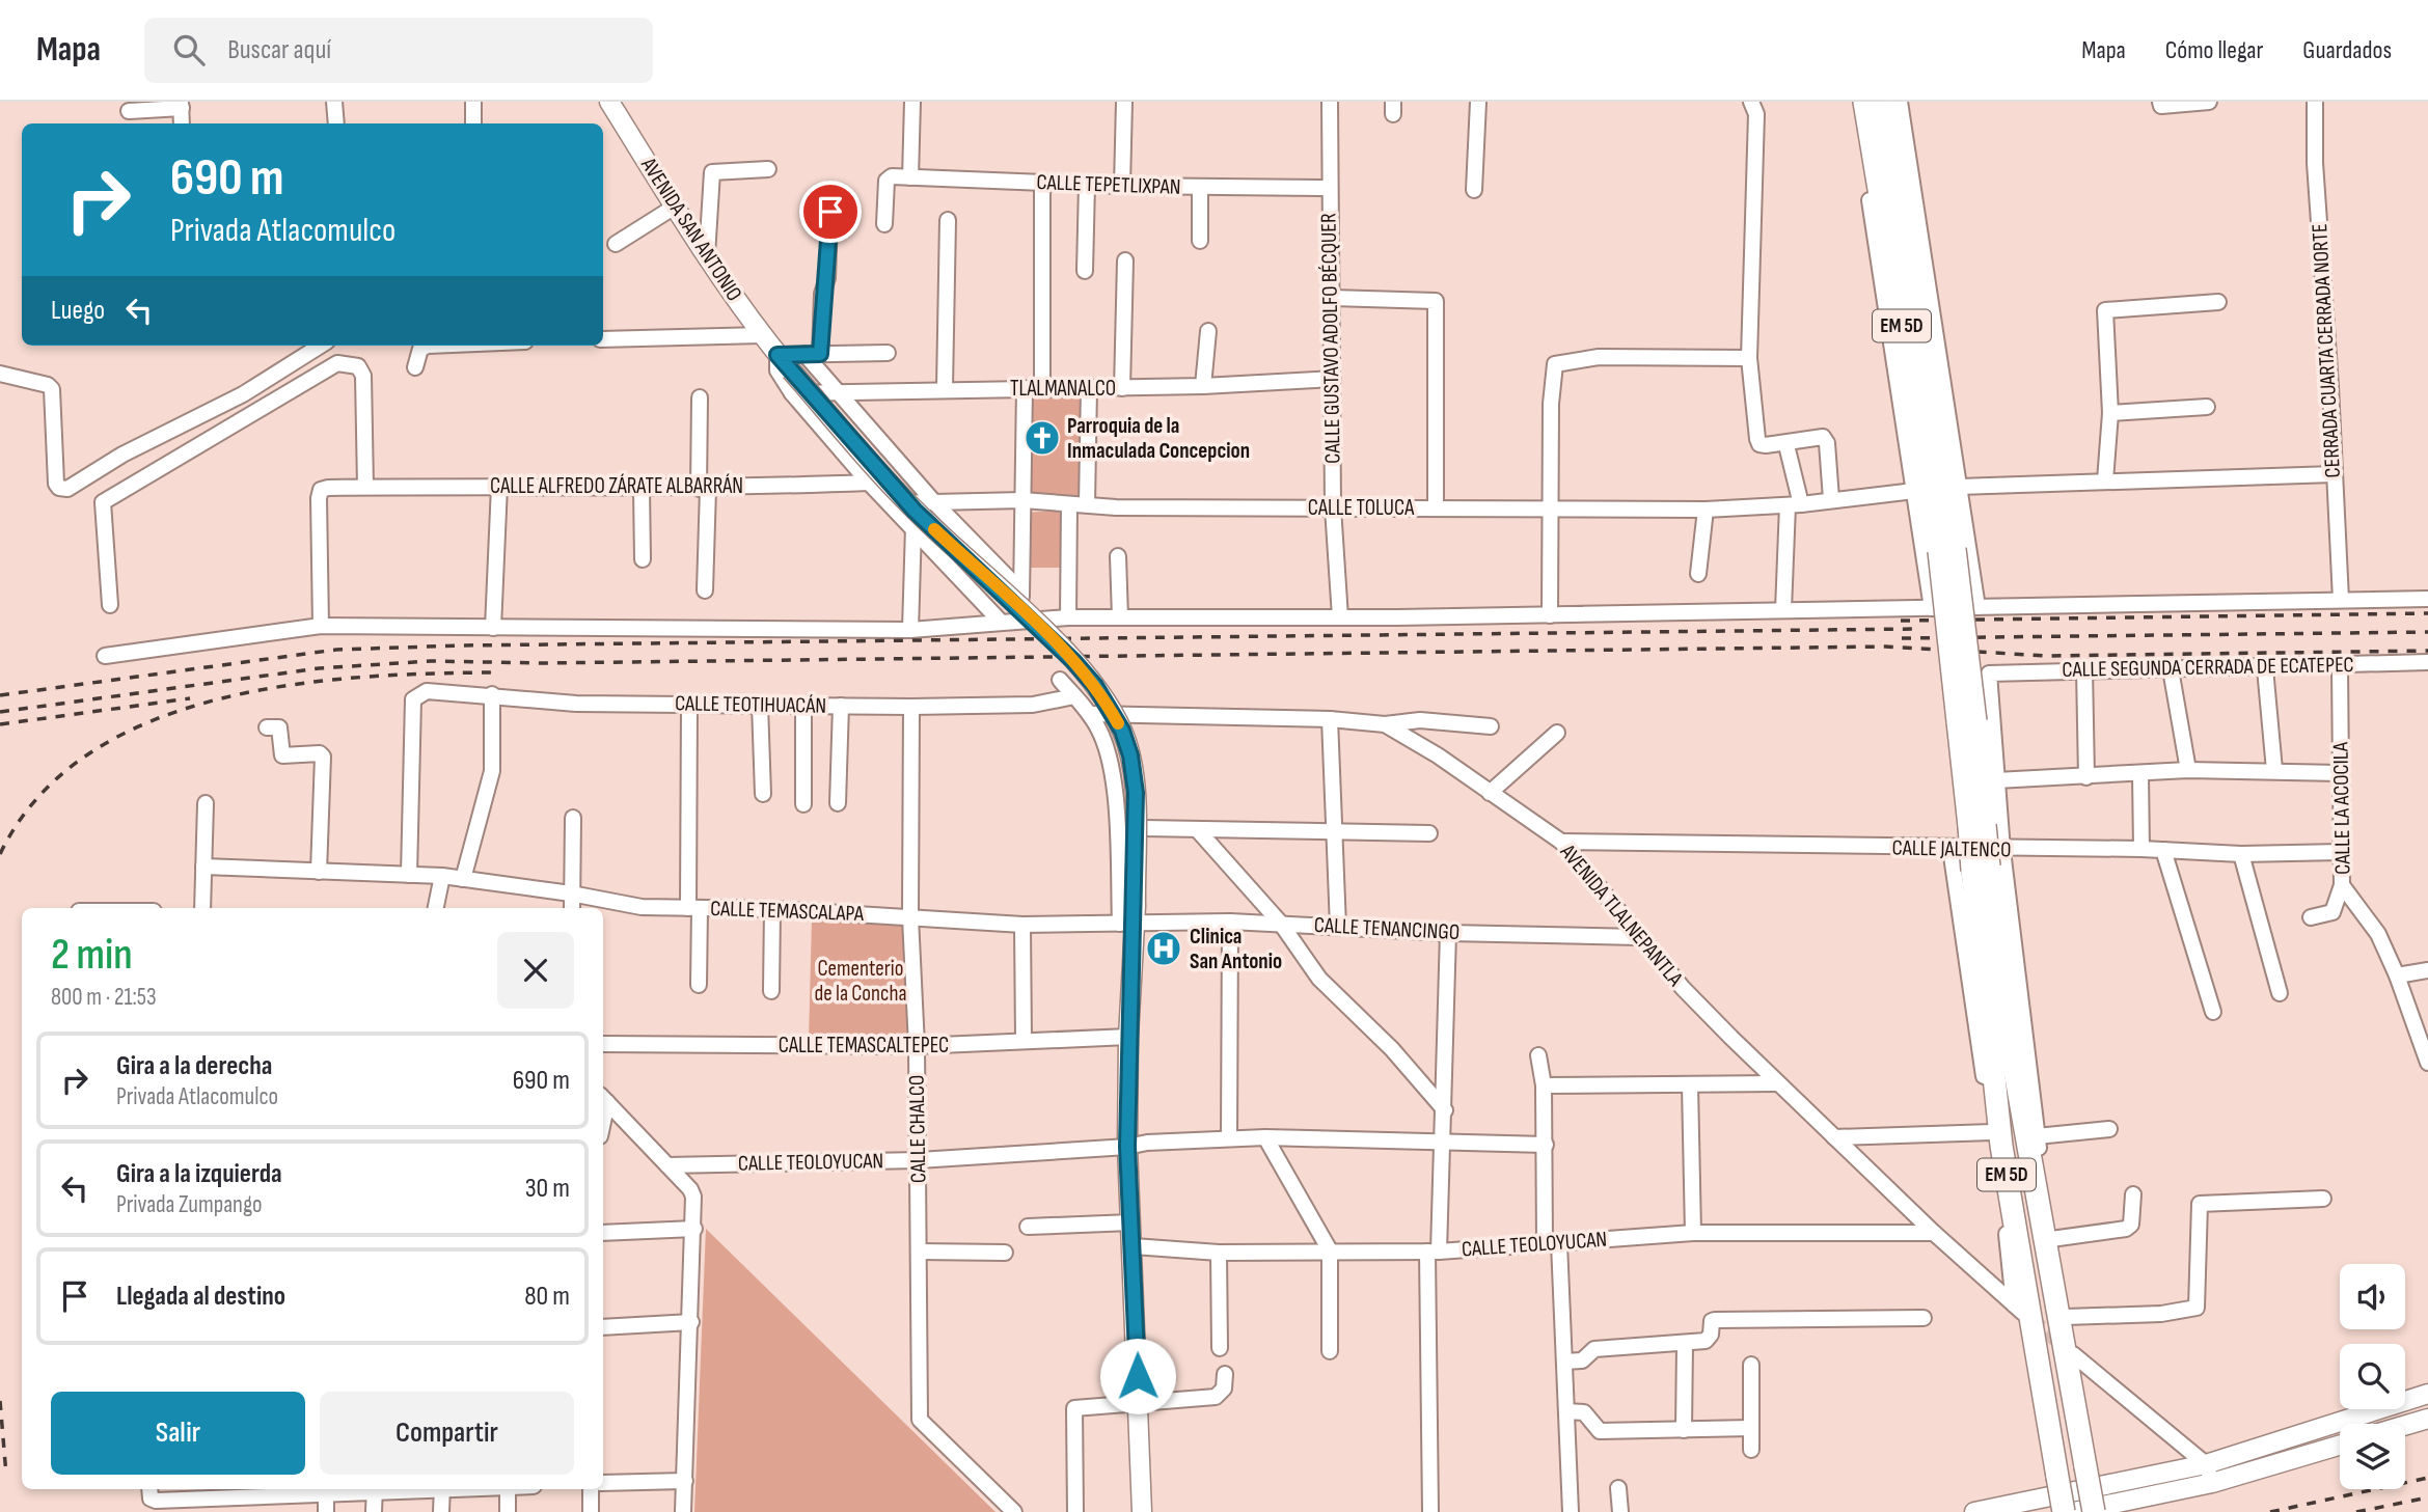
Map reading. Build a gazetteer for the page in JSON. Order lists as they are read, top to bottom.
{
  "streets": {
    "highway": ["EM 5D"],
    "main road": ["AVENIDA SAN ANTONIO"],
    "street": [
      "CALLE TEPETLIXPAN",
      "CALLE GUSTAVO ADOLFO BÉCQUER",
      "CERRADA CUARTA CERRADA NORTE",
      "TLALMANALCO",
      "CALLE ALFREDO ZÁRATE ALBARRÁN",
      "CALLE TOLUCA",
      "CALLE SEGUNDA CERRADA DE ECATEPEC",
      "CALLE TEOTIHUACÁN",
      "CALLE LA ACOCILA",
      "CALLE JALTENCO",
      "CALLE TEMASCALAPA",
      "AVENIDA TLALNEPANTLA",
      "CALLE TENANCINGO",
      "CALLE TEMASCALTEPEC",
      "CALLE CHALCO",
      "CALLE TEOLOYUCAN"
    ]
  },
  "crossings": [
    ["CALLE TEPETLIXPAN", "CALLE GUSTAVO ADOLFO BÉCQUER"],
    ["AVENIDA SAN ANTONIO", "TLALMANALCO"],
    ["AVENIDA SAN ANTONIO", "CALLE ALFREDO ZÁRATE ALBARRÁN"],
    ["AVENIDA SAN ANTONIO", "CALLE TOLUCA"],
    ["AVENIDA SAN ANTONIO", "CALLE TEOTIHUACÁN"],
    ["AVENIDA SAN ANTONIO", "CALLE TEMASCALAPA"],
    ["AVENIDA SAN ANTONIO", "AVENIDA TLALNEPANTLA"],
    ["AVENIDA SAN ANTONIO", "CALLE TENANCINGO"],
    ["AVENIDA SAN ANTONIO", "CALLE TEMASCALTEPEC"],
    ["AVENIDA SAN ANTONIO", "CALLE TEOLOYUCAN"],
    ["EM 5D", "CALLE JALTENCO"],
    ["CALLE GUSTAVO ADOLFO BÉCQUER", "TLALMANALCO"],
    ["CALLE GUSTAVO ADOLFO BÉCQUER", "CALLE TOLUCA"],
    ["CALLE SEGUNDA CERRADA DE ECATEPEC", "CALLE LA ACOCILA"],
    ["CALLE TEOTIHUACÁN", "CALLE TEMASCALAPA"],
    ["CALLE TEOTIHUACÁN", "CALLE CHALCO"],
    ["CALLE LA ACOCILA", "CALLE JALTENCO"],
    ["CALLE JALTENCO", "AVENIDA TLALNEPANTLA"],
    ["CALLE TEMASCALAPA", "CALLE TENANCINGO"],
    ["CALLE TEMASCALAPA", "CALLE CHALCO"],
    ["AVENIDA TLALNEPANTLA", "CALLE TENANCINGO"],
    ["AVENIDA TLALNEPANTLA", "CALLE TEOLOYUCAN"],
    ["CALLE TEMASCALTEPEC", "CALLE CHALCO"],
    ["CALLE CHALCO", "CALLE TEOLOYUCAN"]
  ],
  "parks": ["Cementerio de la Concha"],
  "places": {
    "church": ["Parroquia de la Inmaculada Concepcion"],
    "hospital": ["Clinica San Antonio"]
  },
  "page": {
    "header": "Mapa",
    "search": "Buscar aquí",
    "nav": ["Mapa", "Cómo llegar", "Guardados"],
    "turn": ["690 m", "Privada Atlacomulco"],
    "then": "Luego",
    "heading": ["2 min", "800 m · 21:53"],
    "list": [
      {
        "name": "Gira a la derecha",
        "note": "Privada Atlacomulco",
        "value": "690 m"
      },
      {
        "name": "Gira a la izquierda",
        "note": "Privada Zumpango",
        "value": "30 m"
      },
      {
        "name": "Llegada al destino",
        "value": "80 m"
      }
    ],
    "buttons": ["Salir", "Compartir"]
  }
}
